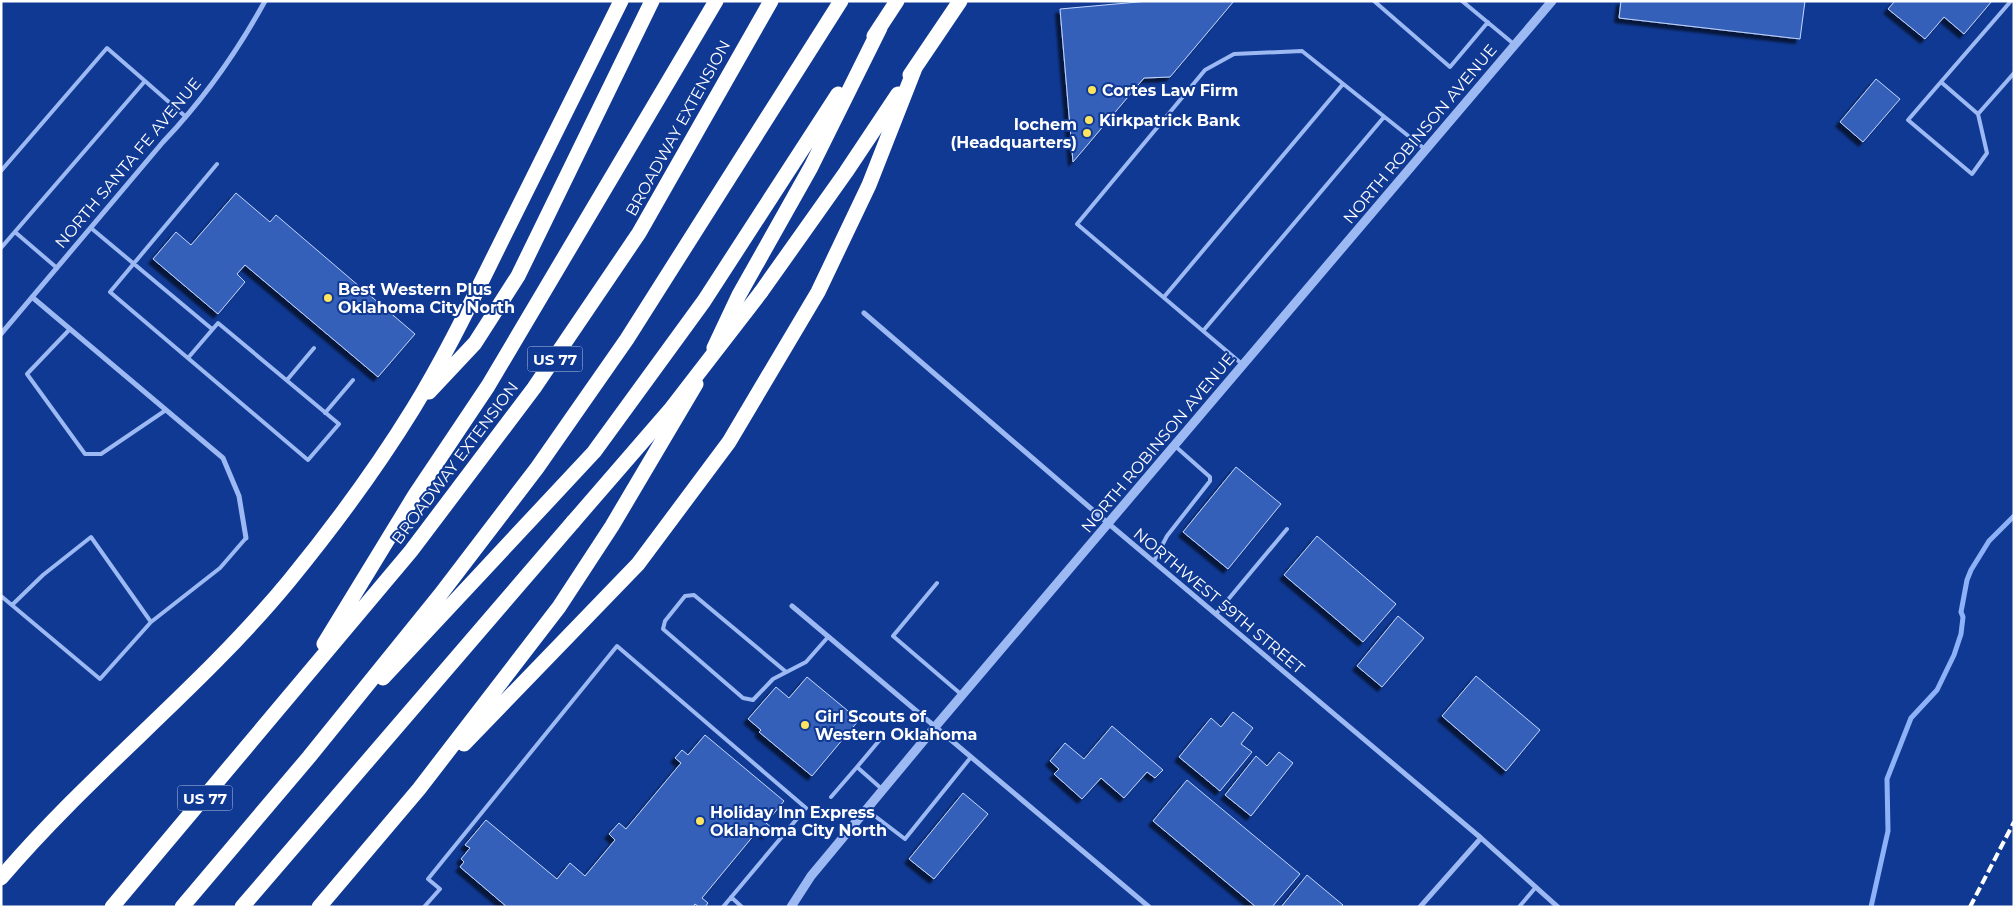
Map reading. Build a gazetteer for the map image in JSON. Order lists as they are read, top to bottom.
{
  "streets": {
    "highway": ["BROADWAY EXTENSION", "US 77"],
    "street": ["NORTH ROBINSON AVENUE", "NORTH SANTA FE AVENUE", "NORTHWEST 59TH STREET"]
  },
  "crossings": [
    ["NORTH ROBINSON AVENUE", "NORTHWEST 59TH STREET"]
  ],
  "places": [
    "Cortes Law Firm",
    "Kirkpatrick Bank",
    "Iochem (Headquarters)",
    "Best Western Plus Oklahoma City North",
    "Girl Scouts of Western Oklahoma",
    "Holiday Inn Express Oklahoma City North"
  ]
}
